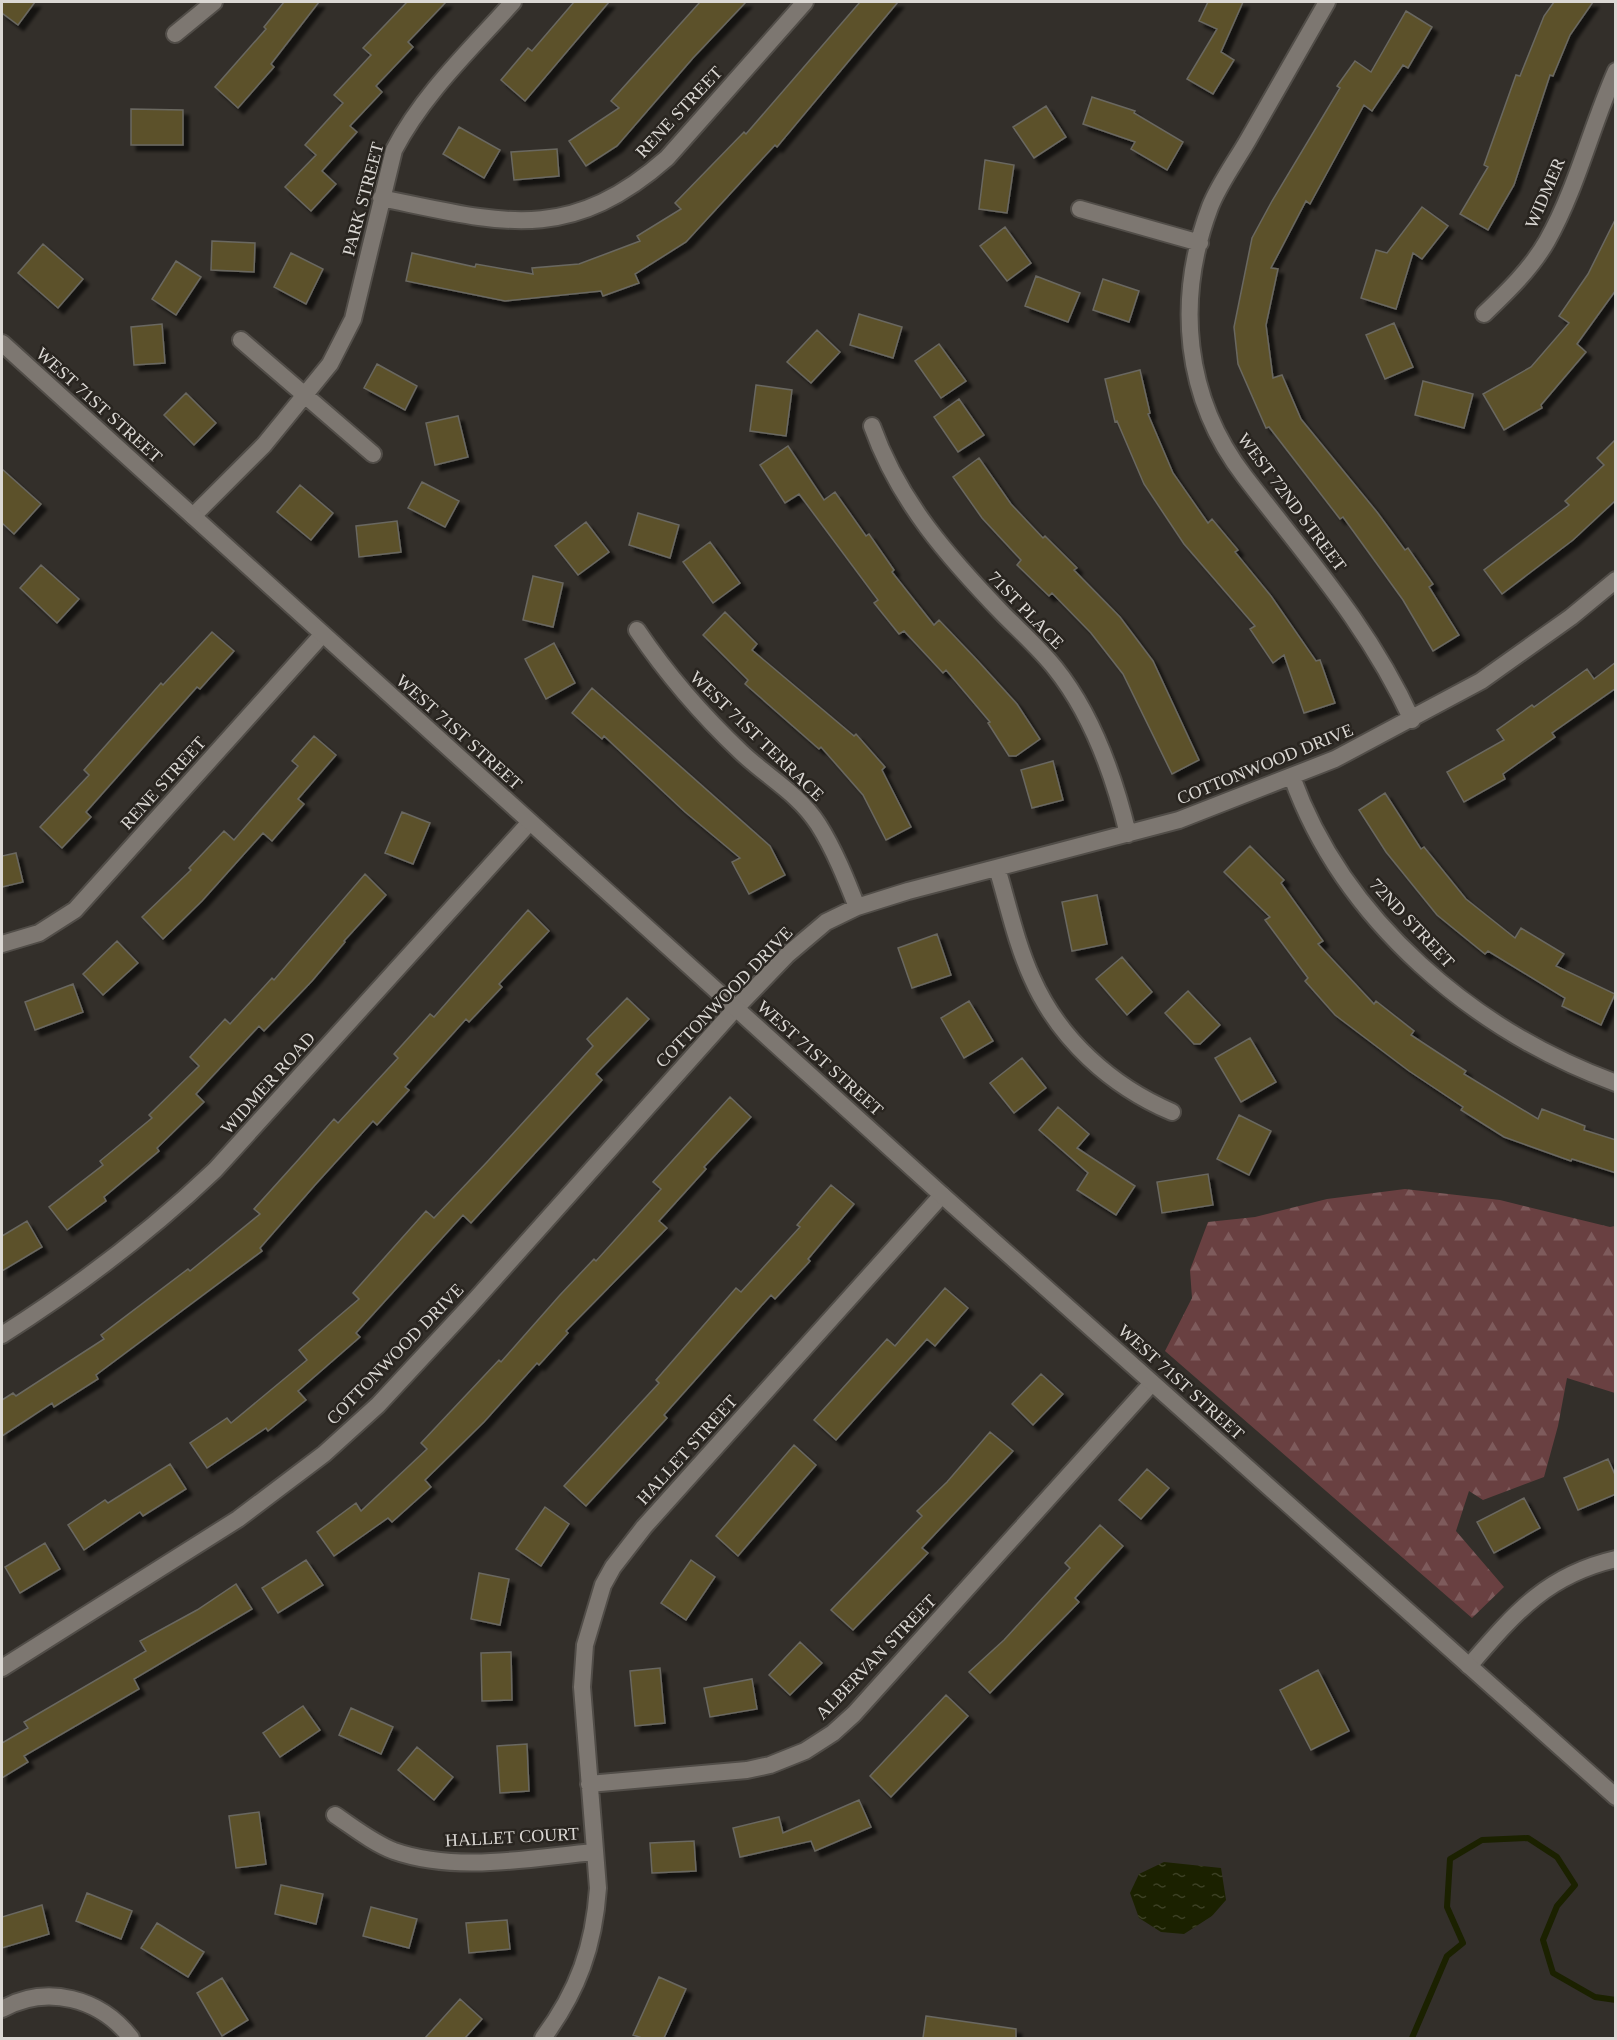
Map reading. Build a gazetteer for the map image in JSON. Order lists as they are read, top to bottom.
{
  "streets": {
    "street": [
      "RENE STREET",
      "WIDMER",
      "PARK STREET",
      "WEST 71ST STREET",
      "WEST 72ND STREET",
      "71ST PLACE",
      "WEST 71ST TERRACE",
      "COTTONWOOD DRIVE",
      "72ND STREET",
      "WIDMER ROAD",
      "HALLET STREET",
      "ALBERVAN STREET",
      "HALLET COURT"
    ]
  },
  "crossings": [
    ["RENE STREET", "PARK STREET"],
    ["RENE STREET", "WEST 71ST STREET"],
    ["PARK STREET", "WEST 71ST STREET"],
    ["WEST 71ST STREET", "COTTONWOOD DRIVE"],
    ["WEST 71ST STREET", "WIDMER ROAD"],
    ["WEST 71ST STREET", "HALLET STREET"],
    ["WEST 71ST STREET", "ALBERVAN STREET"],
    ["WEST 72ND STREET", "COTTONWOOD DRIVE"],
    ["71ST PLACE", "COTTONWOOD DRIVE"],
    ["WEST 71ST TERRACE", "COTTONWOOD DRIVE"],
    ["COTTONWOOD DRIVE", "72ND STREET"],
    ["HALLET STREET", "ALBERVAN STREET"]
  ]
}
